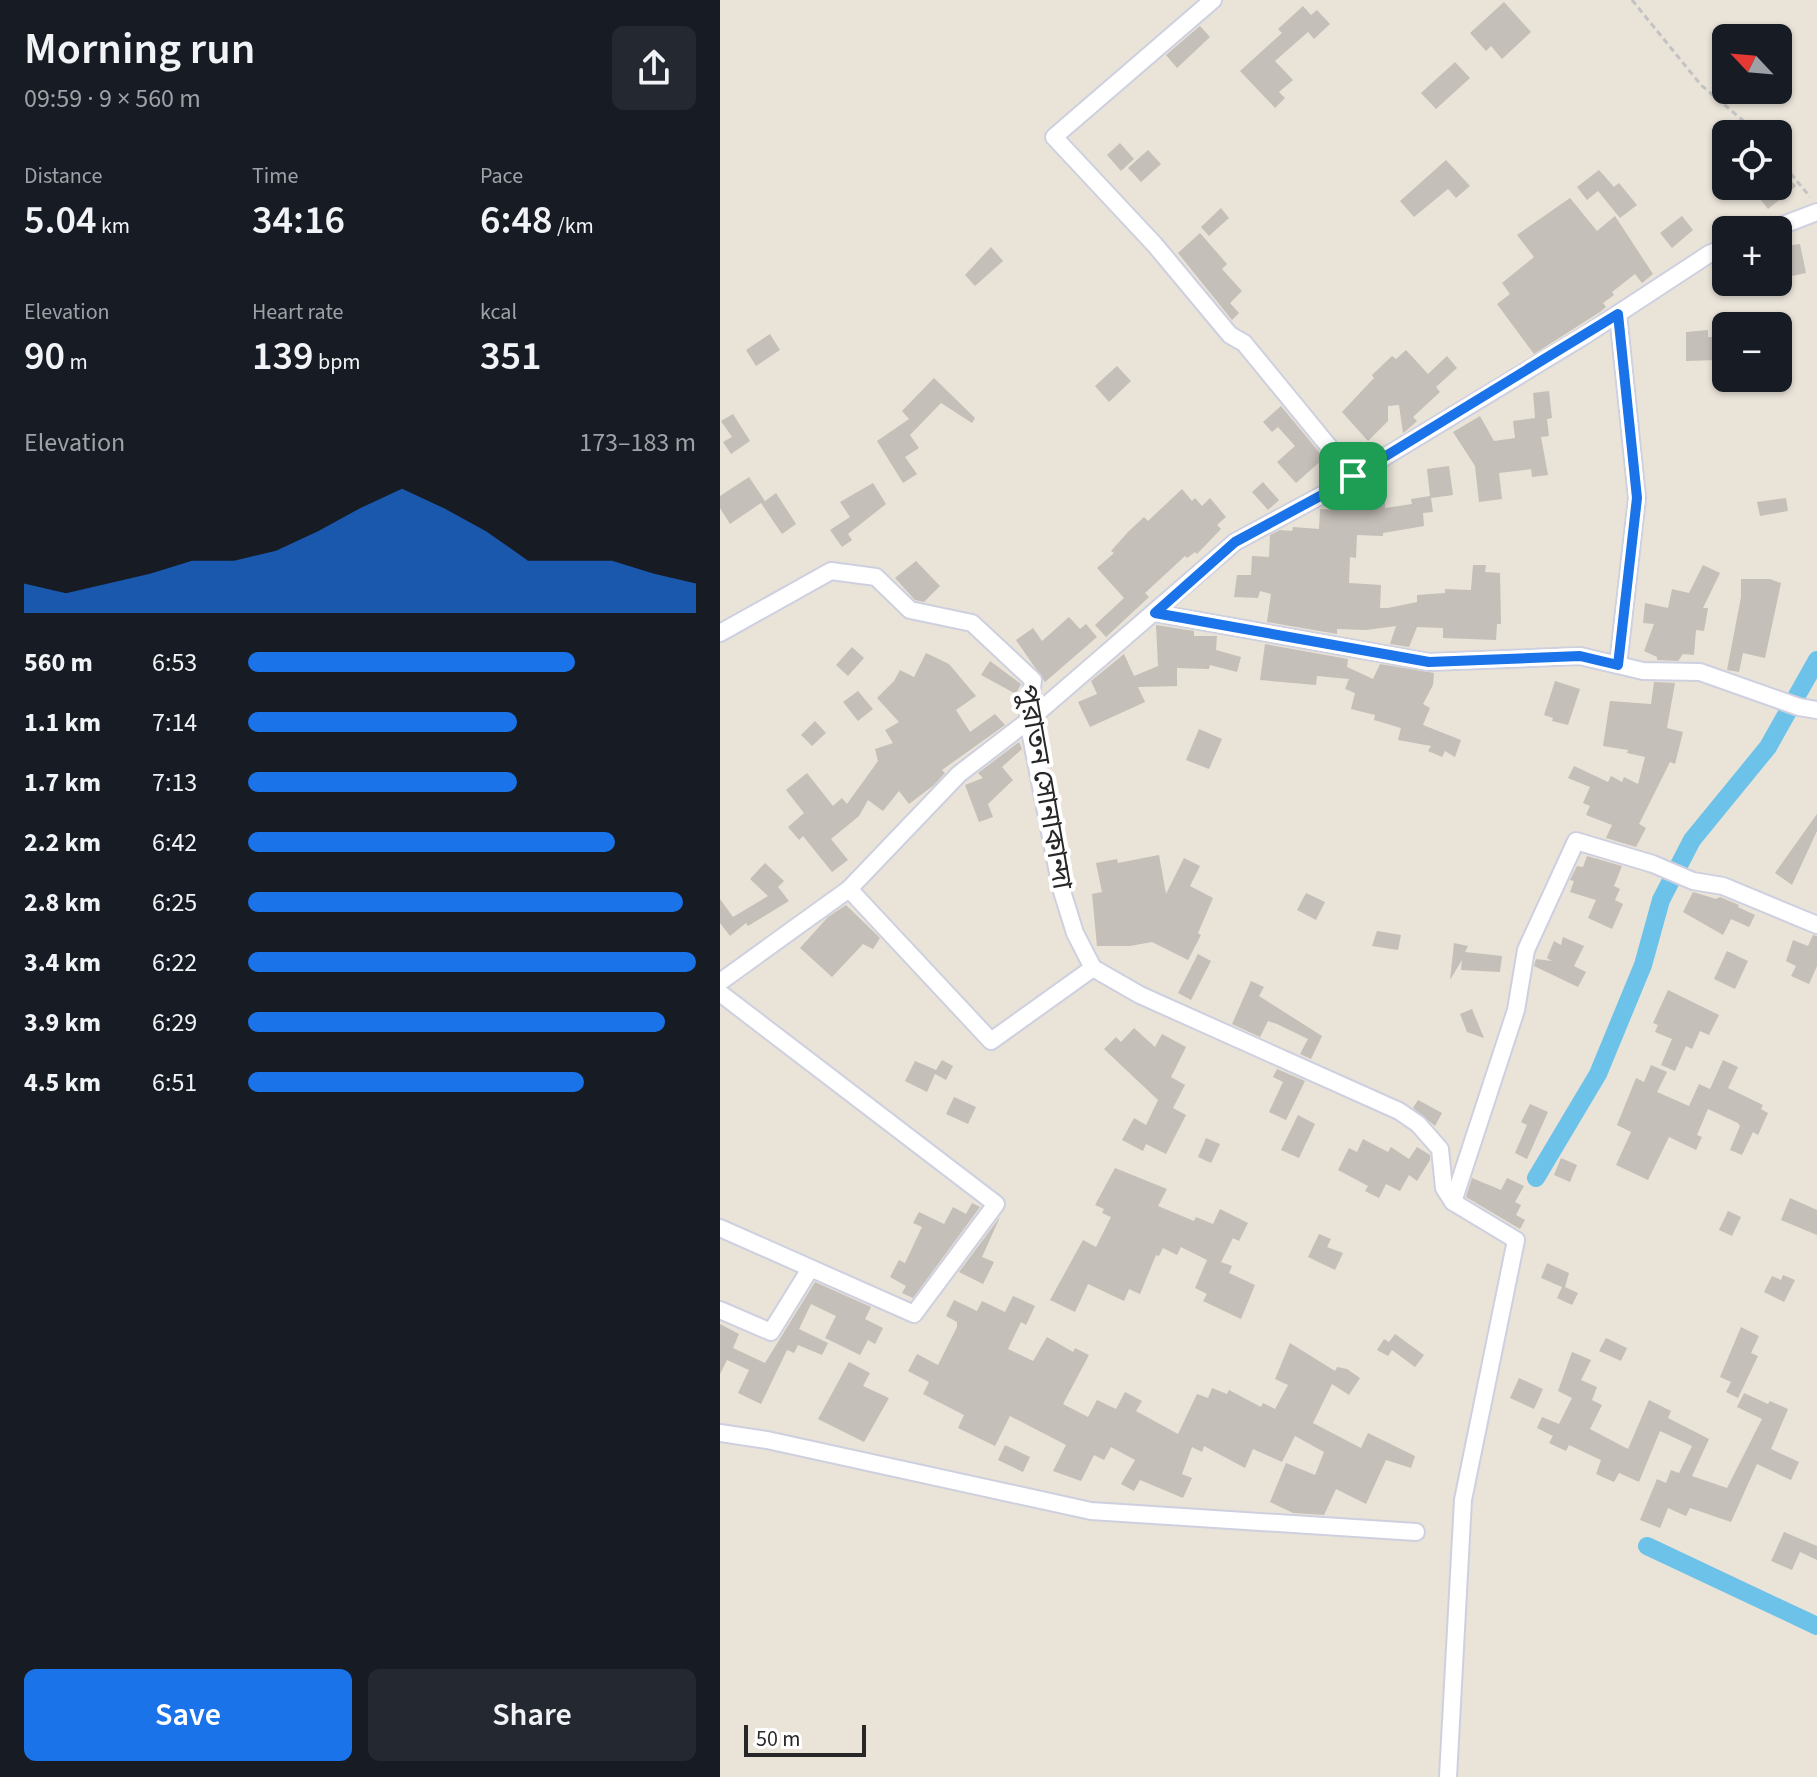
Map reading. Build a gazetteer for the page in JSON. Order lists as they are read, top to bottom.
{
  "streets": {
    "street": ["পুরাতন সোনাকান্দা"]
  },
  "scale_bar": "50 m",
  "north": "top left",
  "page": {
    "heading": ["Morning run", "09:59 · 9 × 560 m"],
    "map_buttons": ["+", "−"],
    "stats": [
      ["Distance", "5.04 km"],
      ["Time", "34:16"],
      ["Pace", "6:48 /km"],
      ["Elevation", "90 m"],
      ["Heart rate", "139 bpm"],
      ["kcal", "351"]
    ],
    "chart": ["Elevation", "173–183 m"],
    "list": [
      {
        "name": "560 m",
        "note": "6:53"
      },
      {
        "name": "1.1 km",
        "note": "7:14"
      },
      {
        "name": "1.7 km",
        "note": "7:13"
      },
      {
        "name": "2.2 km",
        "note": "6:42"
      },
      {
        "name": "2.8 km",
        "note": "6:25"
      },
      {
        "name": "3.4 km",
        "note": "6:22"
      },
      {
        "name": "3.9 km",
        "note": "6:29"
      },
      {
        "name": "4.5 km",
        "note": "6:51"
      }
    ],
    "buttons": ["Save", "Share"],
    "scale": "50 m"
  }
}
